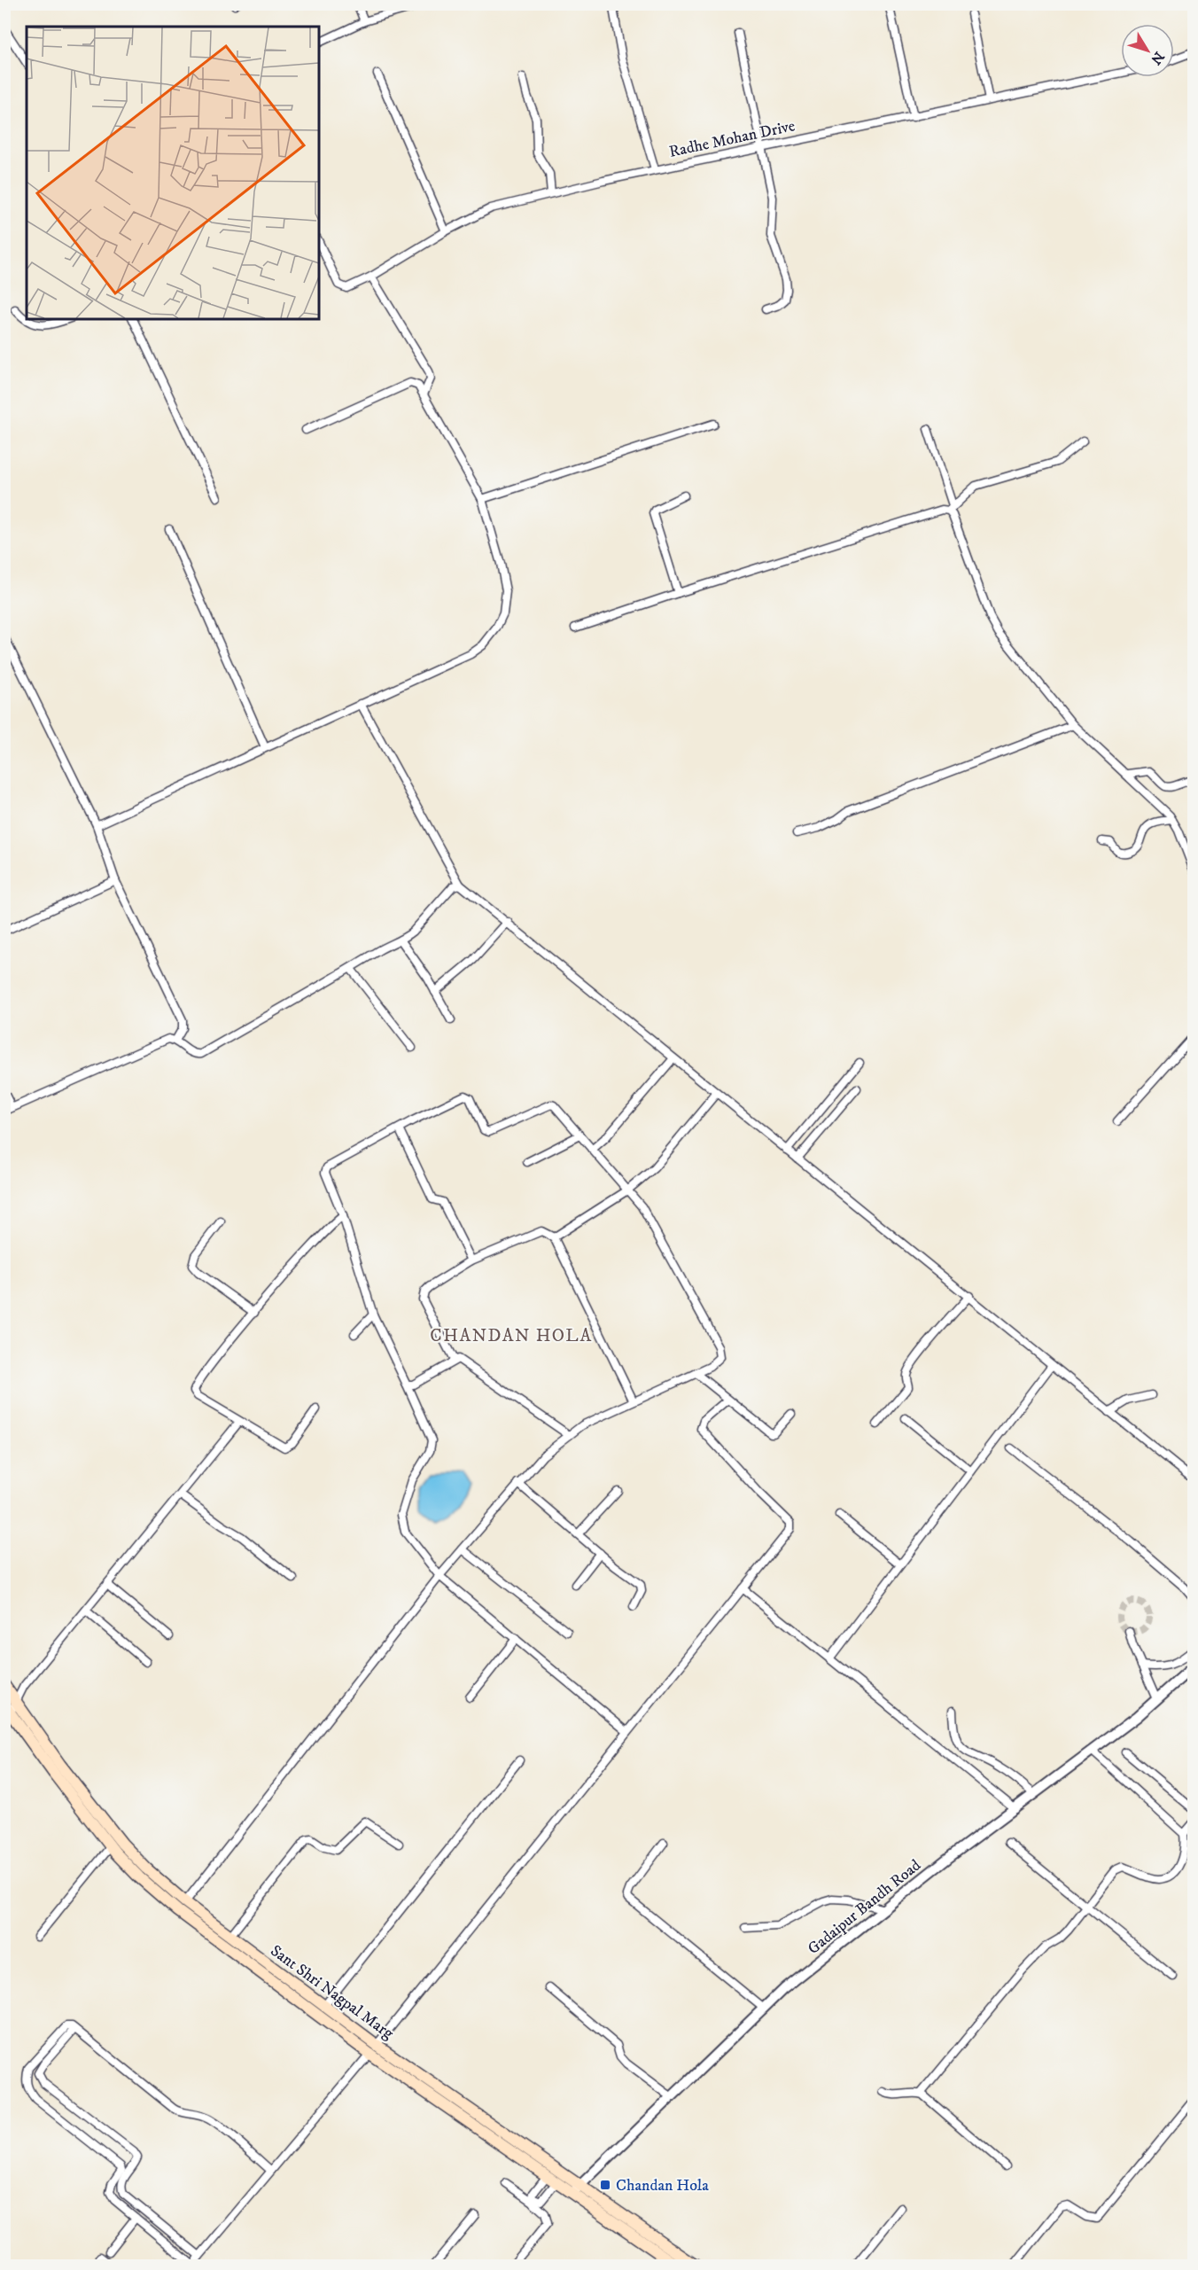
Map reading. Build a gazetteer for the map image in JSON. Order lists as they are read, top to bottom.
{
  "streets": {
    "main road": ["Sant Shri Nagpal Marg"],
    "street": ["Radhe Mohan Drive", "Gadaipur Bandh Road"]
  },
  "crossings": [
    ["Gadaipur Bandh Road", "Sant Shri Nagpal Marg"]
  ],
  "districts": ["CHANDAN HOLA"],
  "places": {
    "transit": ["Chandan Hola"]
  },
  "north": "bottom right"
}
